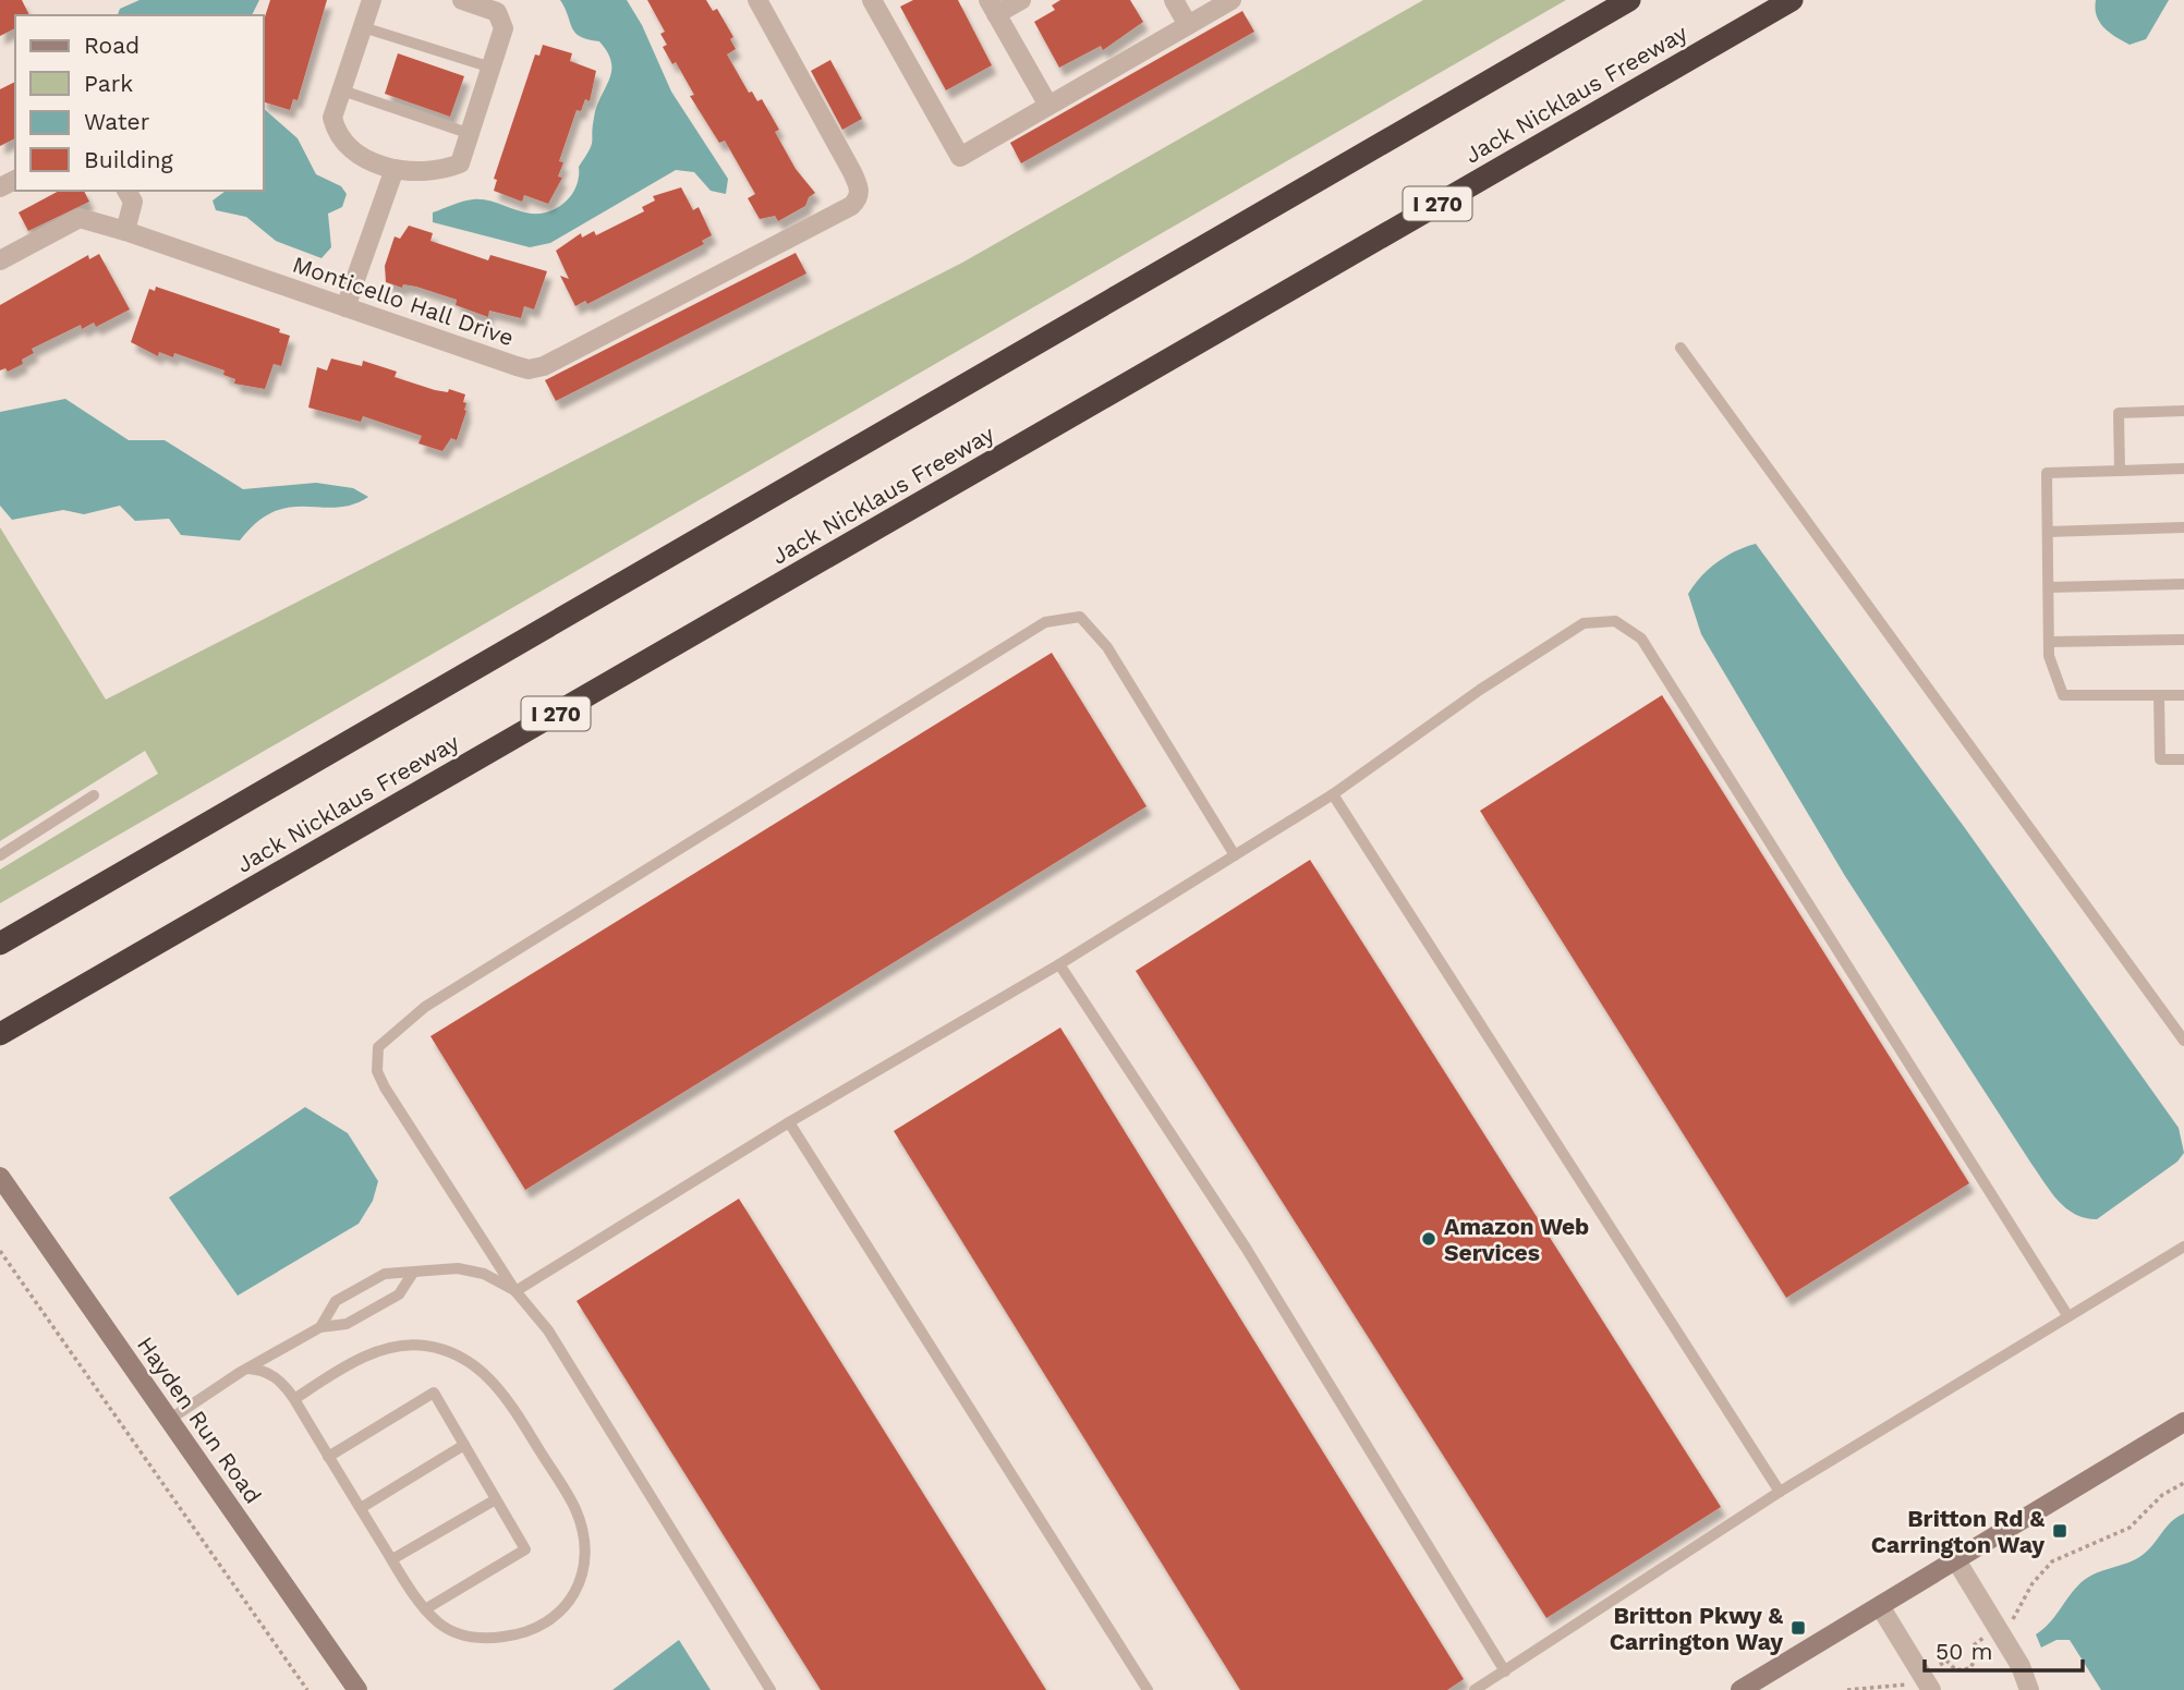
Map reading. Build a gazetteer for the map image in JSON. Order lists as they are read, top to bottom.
{
  "streets": {
    "highway": ["Jack Nicklaus Freeway", "I 270"],
    "main road": ["Hayden Run Road"],
    "street": ["Monticello Hall Drive"]
  },
  "places": {
    "other": ["Amazon Web Services"],
    "transit": ["Britton Rd & Carrington Way", "Britton Pkwy & Carrington Way"]
  },
  "legend": [
    "Road",
    "Park",
    "Water",
    "Building"
  ],
  "scale_bar": "50 m"
}
